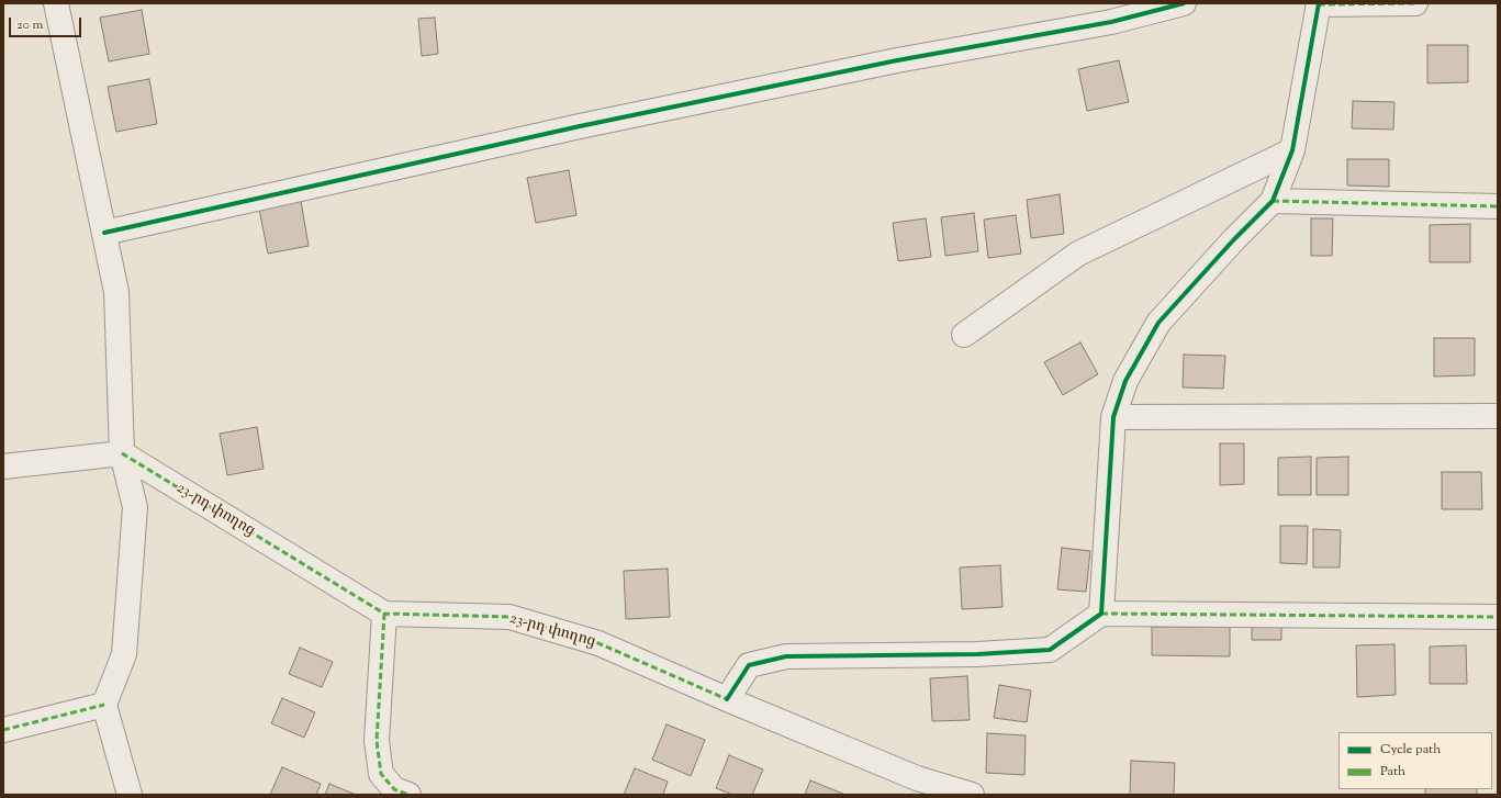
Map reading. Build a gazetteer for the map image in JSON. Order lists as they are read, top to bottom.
{
  "streets": {
    "street": ["23-րդ փողոց"]
  },
  "legend": ["Cycle path", "Path"],
  "scale_bar": "20 m"
}
